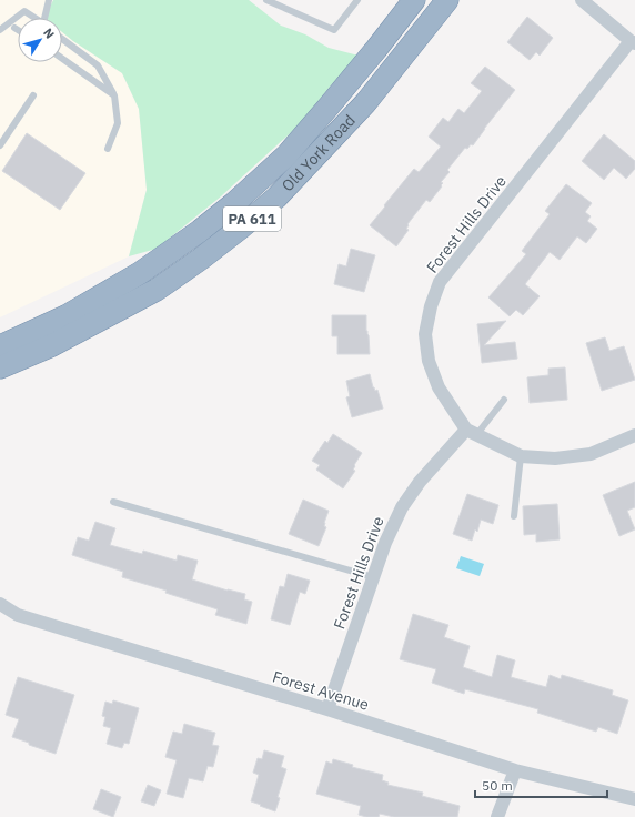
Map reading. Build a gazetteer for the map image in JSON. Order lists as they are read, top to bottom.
{
  "streets": {
    "highway": ["Old York Road", "PA 611"],
    "street": ["Forest Hills Drive", "Forest Avenue"]
  },
  "crossings": [
    ["Forest Hills Drive", "Forest Avenue"]
  ],
  "scale_bar": "50 m",
  "north": "top right"
}
